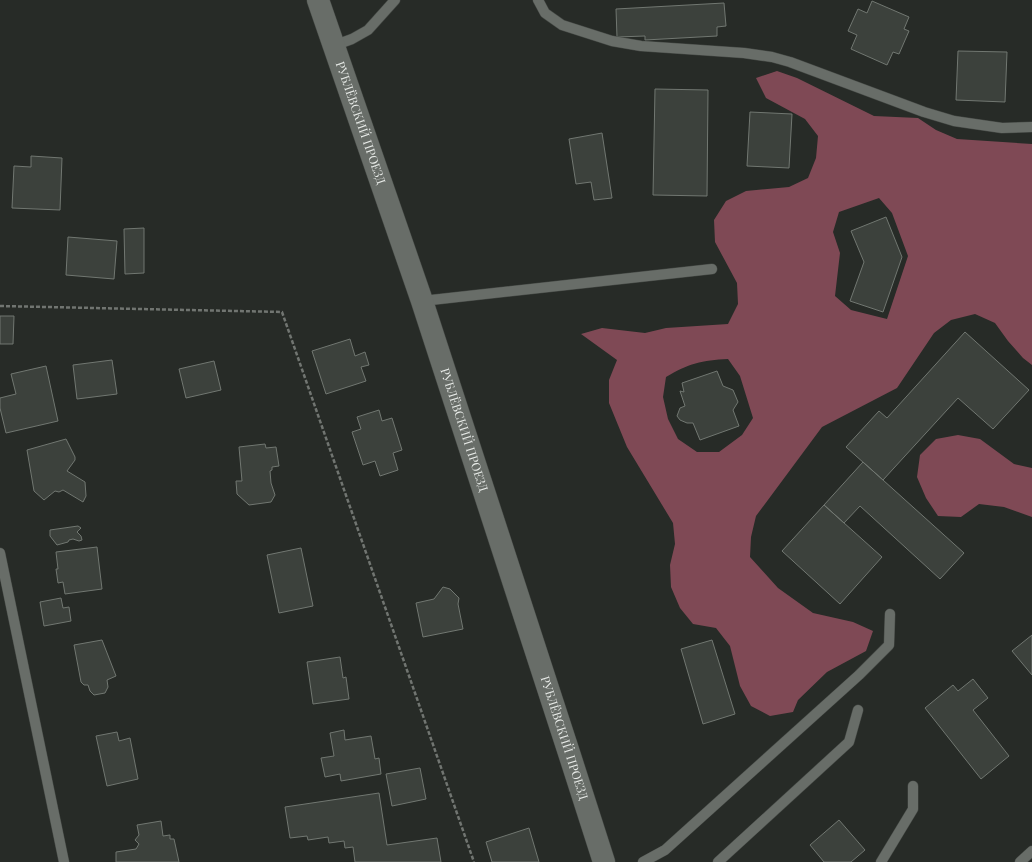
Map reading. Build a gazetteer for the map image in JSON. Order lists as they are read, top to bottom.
{
  "streets": {
    "street": ["РУБЛЁВСКИЙ ПРОЕЗД"]
  }
}
